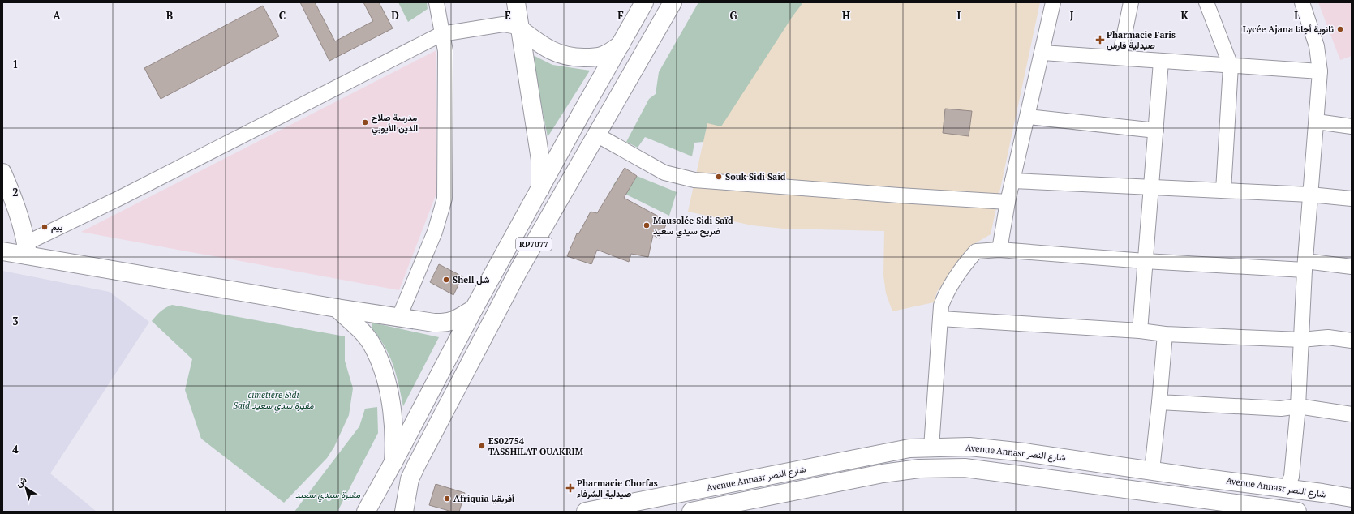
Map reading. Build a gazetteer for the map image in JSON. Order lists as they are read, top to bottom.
{
  "streets": {
    "main road": ["RP7077", "Avenue Annasr شارع النصر"]
  },
  "parks": ["cimetière Sidi Said مقبرة سدي سعيد", "مقبرة سيدي سعيد"],
  "places": {
    "other": [
      "Lycée Ajana ثانوية أجانا",
      "مدرسة صلاح الدين الأيوبي",
      "Souk Sidi Said",
      "Mausolée Sidi Saïd ضريح سيدي سعيد",
      "بيم",
      "Shell شل",
      "ES02754 TASSHILAT OUAKRIM",
      "Afriquia أفريقيا"
    ],
    "health": ["Pharmacie Faris صيدلية فارس", "Pharmacie Chorfas صيدلية الشرفاء"]
  },
  "north": "top left",
  "grid": {
    "columns": [
      "A",
      "B",
      "C",
      "D",
      "E",
      "F",
      "G",
      "H",
      "I",
      "J",
      "K",
      "L"
    ],
    "rows": [
      "1",
      "2",
      "3",
      "4"
    ]
  }
}
